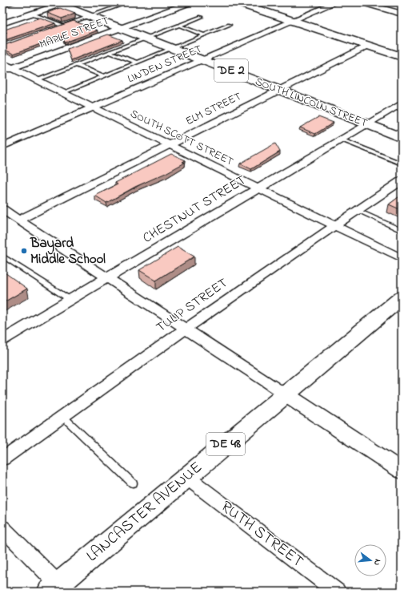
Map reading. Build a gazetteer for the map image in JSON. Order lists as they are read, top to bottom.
{
  "streets": {
    "main road": [
      "DE 2",
      "SOUTH LINCOLN STREET",
      "DE 48",
      "LANCASTER AVENUE"
    ],
    "street": [
      "MAPLE STREET",
      "LINDEN STREET",
      "ELM STREET",
      "SOUTH SCOTT STREET",
      "CHESTNUT STREET",
      "TULIP STREET",
      "RUTH STREET"
    ]
  },
  "crossings": [
    ["MAPLE STREET", "SOUTH LINCOLN STREET"],
    ["MAPLE STREET", "SOUTH SCOTT STREET"],
    ["LINDEN STREET", "SOUTH LINCOLN STREET"],
    ["LINDEN STREET", "SOUTH SCOTT STREET"],
    ["SOUTH LINCOLN STREET", "ELM STREET"],
    ["SOUTH LINCOLN STREET", "CHESTNUT STREET"],
    ["ELM STREET", "SOUTH SCOTT STREET"],
    ["SOUTH SCOTT STREET", "CHESTNUT STREET"],
    ["SOUTH SCOTT STREET", "TULIP STREET"],
    ["LANCASTER AVENUE", "RUTH STREET"]
  ],
  "places": ["Bayard Middle School"],
  "north": "right"
}
